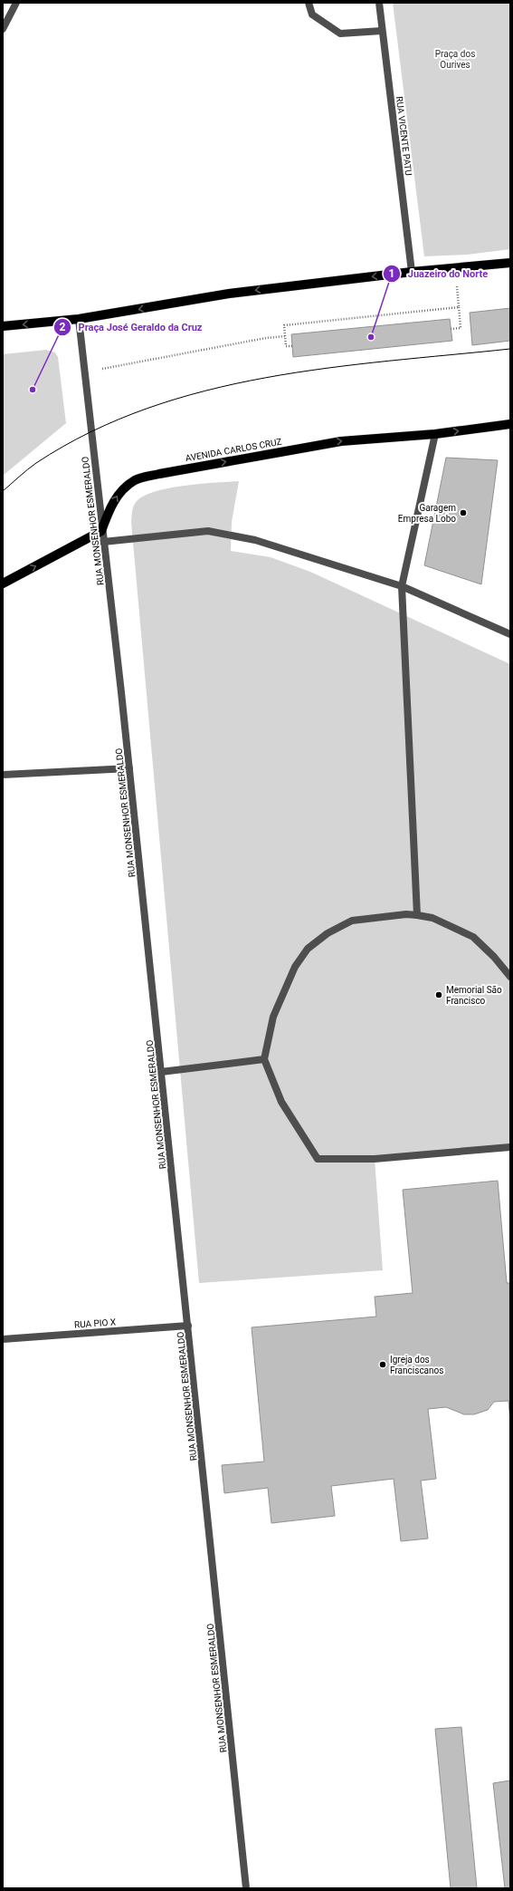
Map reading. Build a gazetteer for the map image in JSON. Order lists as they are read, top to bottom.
{
  "streets": {
    "main road": ["AVENIDA CARLOS CRUZ"],
    "street": ["RUA VICENTE PATU", "RUA MONSENHOR ESMERALDO", "RUA PIO X"]
  },
  "crossings": [
    ["AVENIDA CARLOS CRUZ", "RUA MONSENHOR ESMERALDO"],
    ["RUA MONSENHOR ESMERALDO", "RUA PIO X"]
  ],
  "one_way": ["AVENIDA CARLOS CRUZ"],
  "parks": ["Praça dos Ourives"],
  "places": [
    "Juazeiro do Norte",
    "Praça José Geraldo da Cruz",
    "Garagem Empresa Lobo",
    "Memorial São Francisco",
    "Igreja dos Franciscanos"
  ]
}
